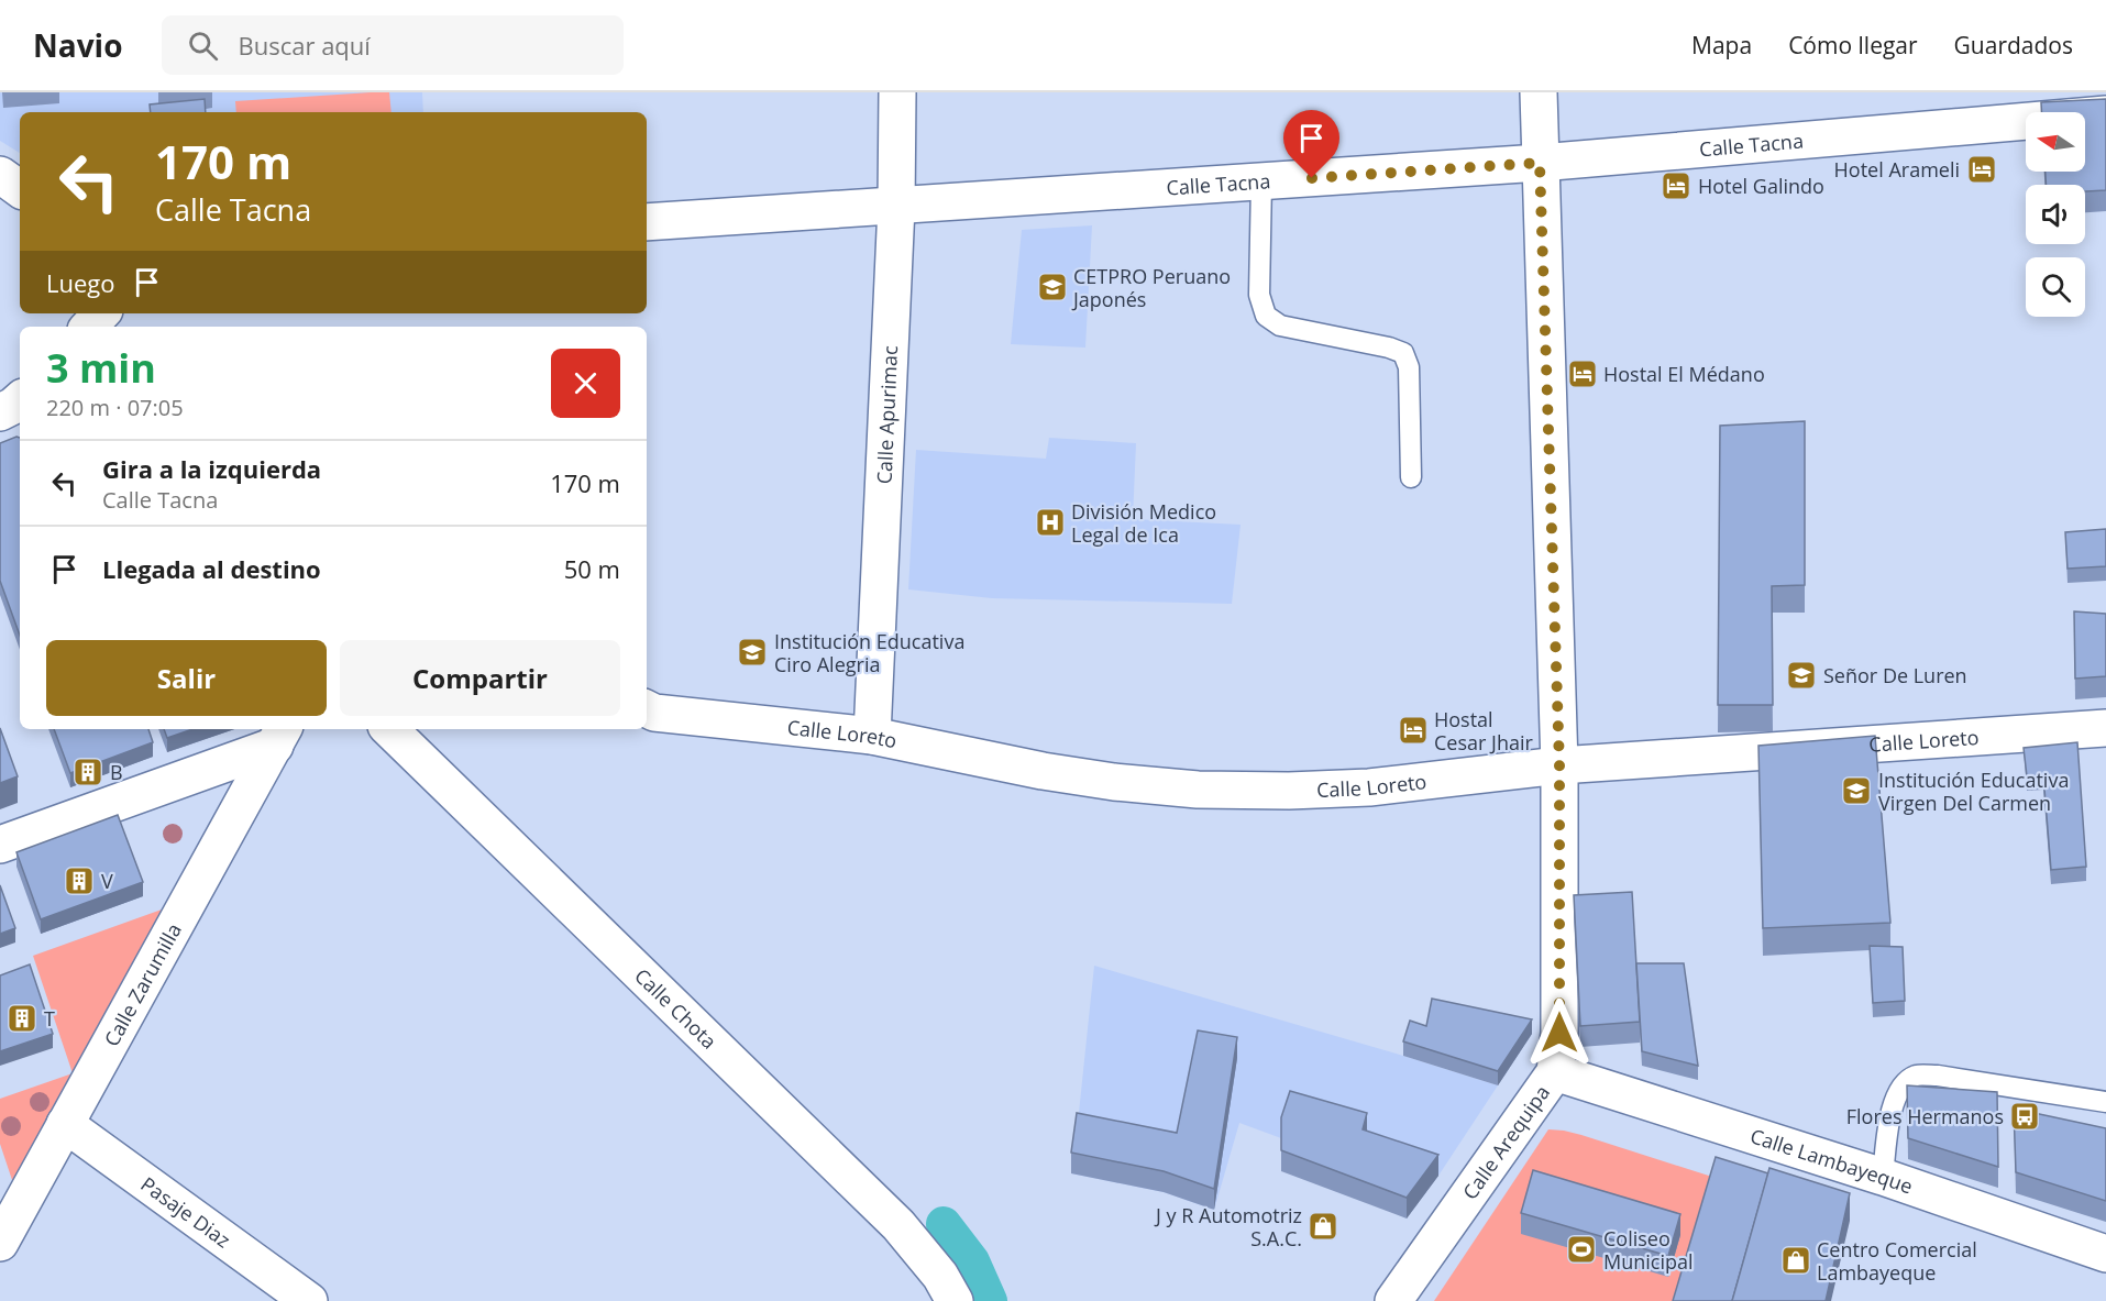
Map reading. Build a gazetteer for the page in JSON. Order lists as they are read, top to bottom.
{
  "streets": {
    "street": [
      "Calle Tacna",
      "Calle Apurimac",
      "Calle Loreto",
      "Calle Zarumilla",
      "Calle Chota",
      "Calle Arequipa",
      "Calle Lambayeque",
      "Pasaje Diaz"
    ]
  },
  "crossings": [
    ["Calle Tacna", "Calle Apurimac"],
    ["Calle Tacna", "Calle Arequipa"],
    ["Calle Apurimac", "Calle Loreto"],
    ["Calle Loreto", "Calle Arequipa"],
    ["Calle Zarumilla", "Pasaje Diaz"],
    ["Calle Arequipa", "Calle Lambayeque"]
  ],
  "places": {
    "hotel": [
      "Hotel Arameli",
      "Hotel Galindo",
      "Hostal El Médano",
      "Hostal Cesar Jhair"
    ],
    "school or university": [
      "CETPRO Peruano Japonés",
      "Institución Educativa Ciro Alegria",
      "Señor De Luren",
      "Institución Educativa Virgen Del Carmen"
    ],
    "hospital": ["División Medico Legal de Ica"],
    "building": ["B", "V", "T"],
    "bus stop": ["Flores Hermanos"],
    "shop": ["J y R Automotriz S.A.C.", "Centro Comercial Lambayeque"],
    "sports": ["Coliseo Municipal"]
  },
  "north": "left",
  "page": {
    "header": "Navio",
    "search": "Buscar aquí",
    "nav": ["Mapa", "Cómo llegar", "Guardados"],
    "turn": ["170 m", "Calle Tacna"],
    "then": "Luego",
    "heading": ["3 min", "220 m · 07:05"],
    "list": [
      {
        "name": "Gira a la izquierda",
        "note": "Calle Tacna",
        "value": "170 m"
      },
      {
        "name": "Llegada al destino",
        "value": "50 m"
      }
    ],
    "buttons": ["Salir", "Compartir"]
  }
}
